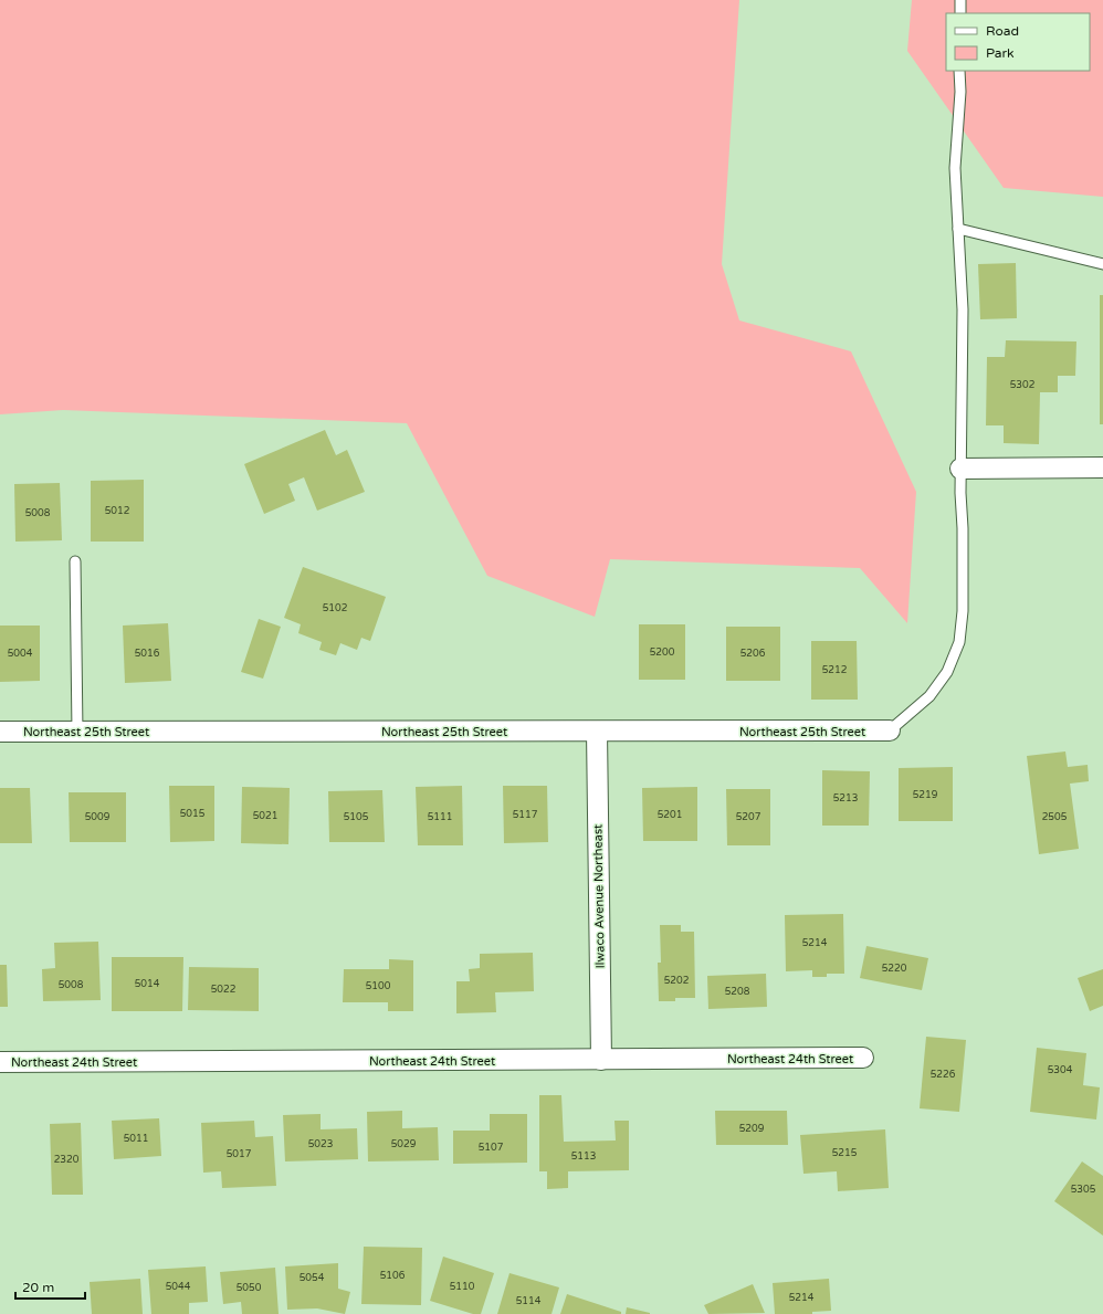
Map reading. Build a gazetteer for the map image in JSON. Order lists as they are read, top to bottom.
{
  "streets": {
    "street": ["Northeast 25th Street", "Ilwaco Avenue Northeast", "Northeast 24th Street"]
  },
  "crossings": [
    ["Northeast 25th Street", "Ilwaco Avenue Northeast"],
    ["Ilwaco Avenue Northeast", "Northeast 24th Street"]
  ],
  "house_numbers": [
    "5302",
    "5012",
    "5008",
    "5102",
    "5200",
    "5004",
    "5016",
    "5206",
    "5212",
    "5219",
    "5213",
    "5015",
    "5117",
    "5201",
    "5021",
    "5009",
    "5105",
    "5111",
    "5207",
    "2505",
    "5214",
    "5220",
    "5202",
    "5014",
    "5008",
    "5100",
    "5022",
    "5208",
    "5304",
    "5226",
    "5209",
    "5011",
    "5023",
    "5029",
    "5107",
    "5215",
    "5017",
    "5113",
    "2320",
    "5305",
    "5106",
    "5054",
    "5044",
    "5110",
    "5050",
    "5214",
    "5114"
  ],
  "legend": ["Road", "Park"],
  "scale_bar": "20 m"
}
